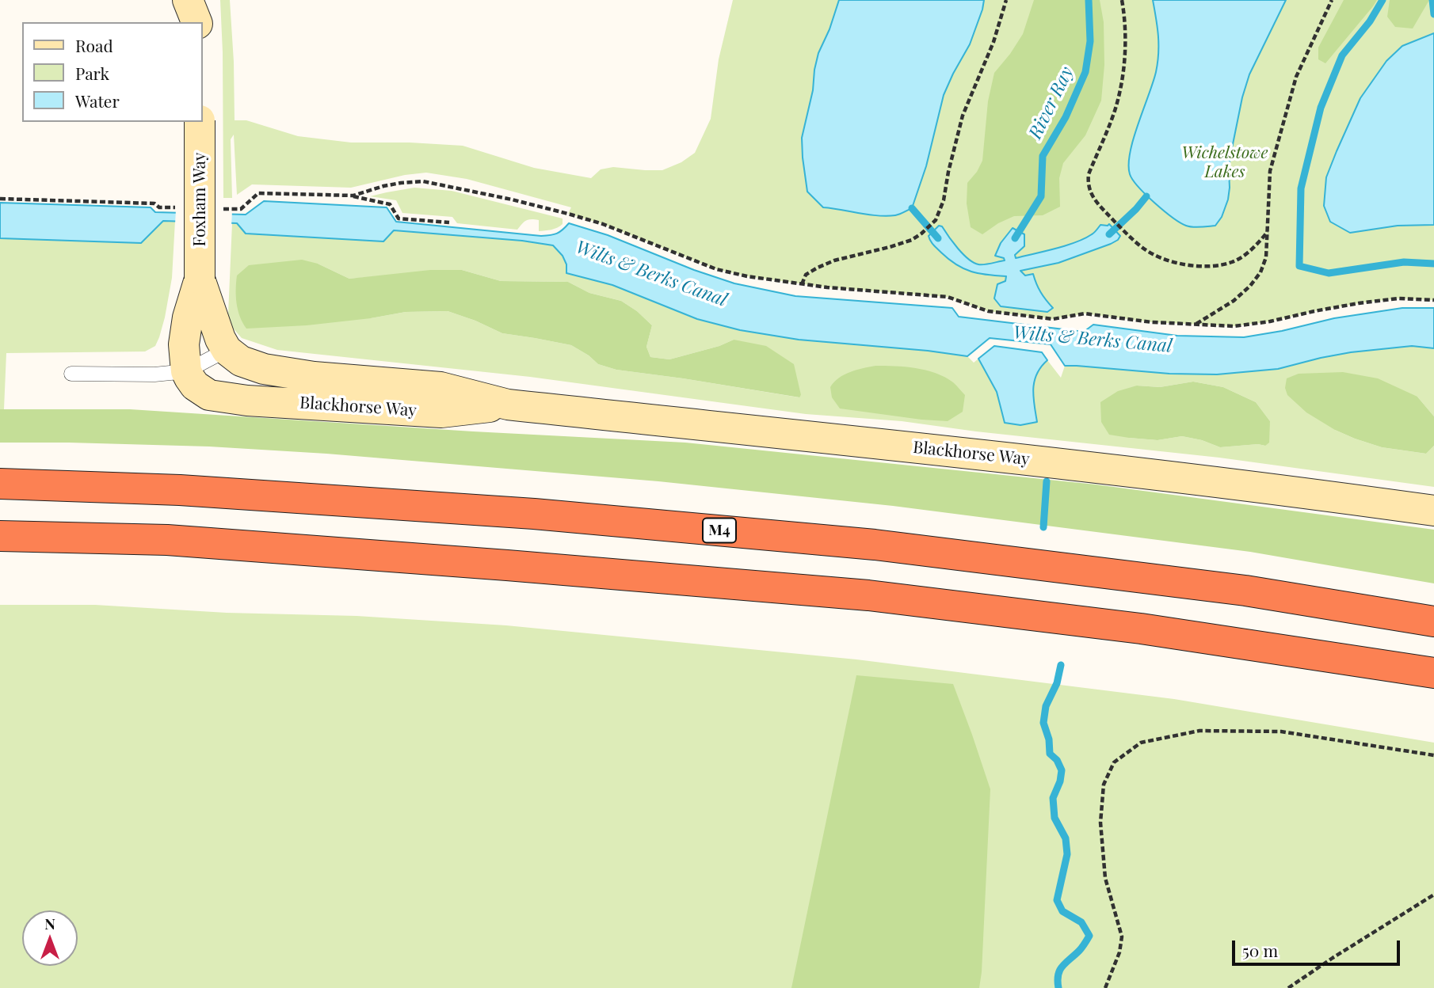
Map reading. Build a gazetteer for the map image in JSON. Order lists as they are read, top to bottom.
{
  "streets": {
    "highway": ["M4"],
    "main road": ["Foxham Way", "Blackhorse Way"]
  },
  "crossings": [
    ["Foxham Way", "Blackhorse Way"]
  ],
  "water": ["River Ray", "Wilts & Berks Canal"],
  "parks": ["Wichelstowe Lakes"],
  "legend": ["Road", "Park", "Water"],
  "scale_bar": "50 m",
  "north": "top"
}
